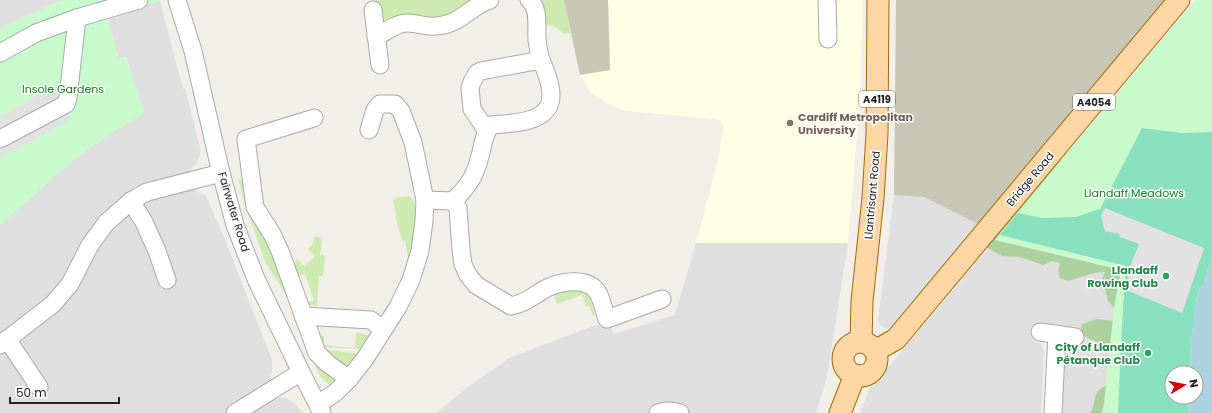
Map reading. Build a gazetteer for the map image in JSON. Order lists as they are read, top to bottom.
{
  "streets": {
    "main road": [
      "A4119",
      "A4054",
      "Bridge Road",
      "Llantrisant Road"
    ],
    "street": ["Fairwater Road"]
  },
  "crossings": [
    ["Bridge Road", "Llantrisant Road"]
  ],
  "parks": ["Insole Gardens", "Llandaff Meadows"],
  "places": ["Cardiff Metropolitan University", "Llandaff Rowing Club", "City of Llandaff Pétanque Club"],
  "scale_bar": "50 m",
  "north": "right"
}
